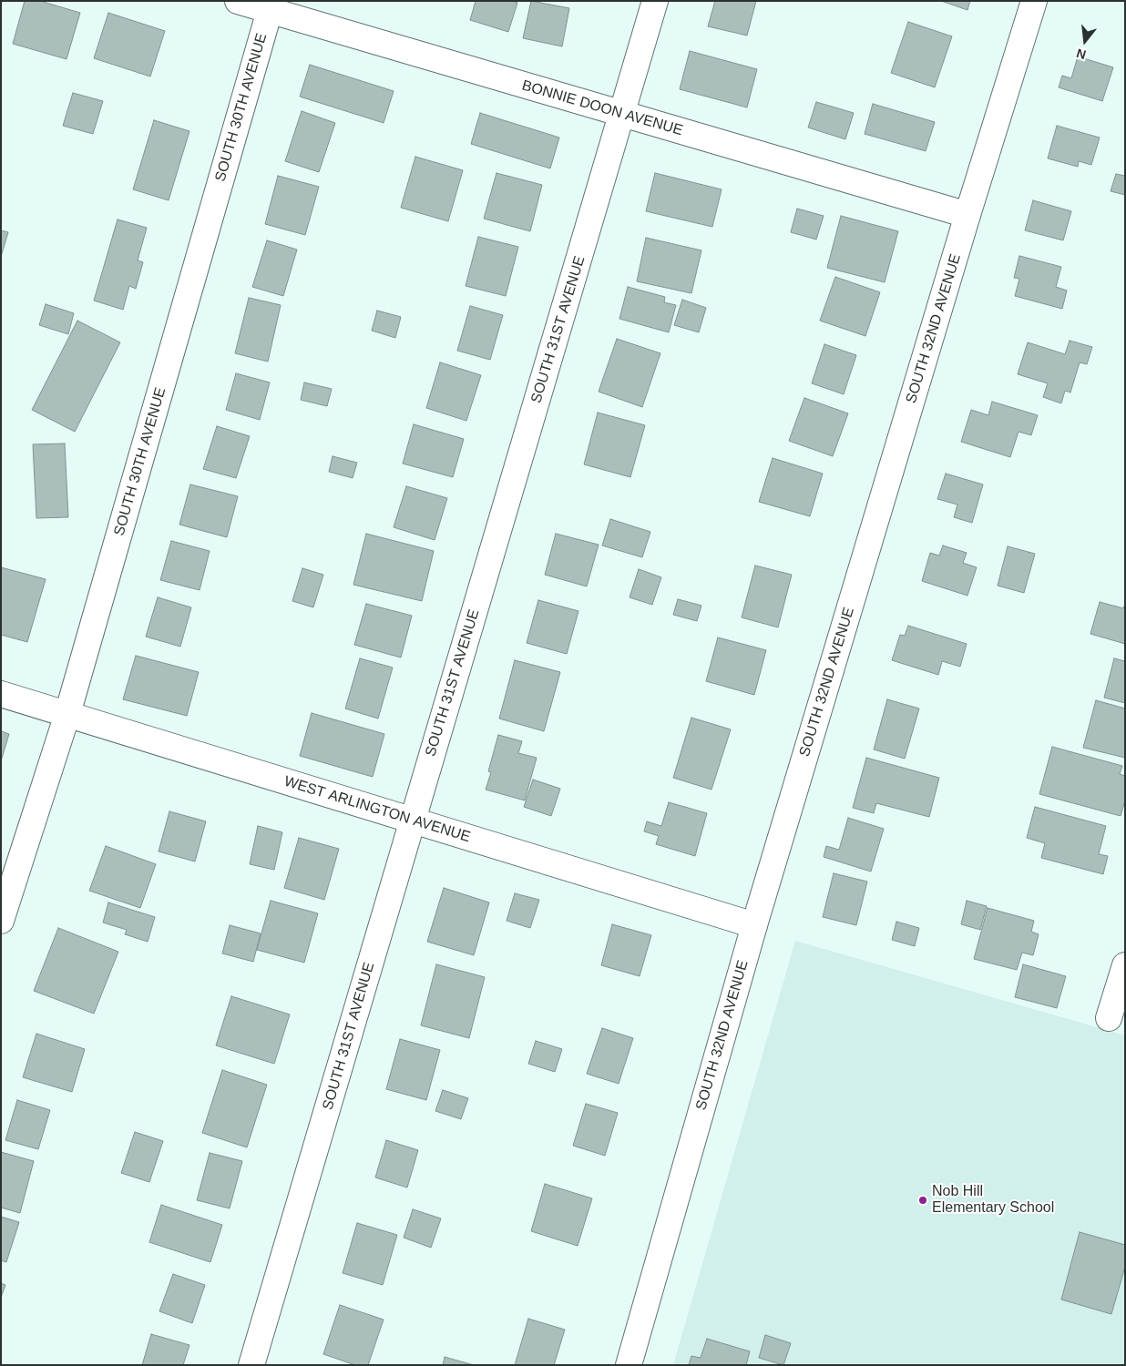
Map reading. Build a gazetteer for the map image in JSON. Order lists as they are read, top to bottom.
{
  "streets": {
    "street": [
      "SOUTH 30TH AVENUE",
      "BONNIE DOON AVENUE",
      "SOUTH 32ND AVENUE",
      "SOUTH 31ST AVENUE",
      "WEST ARLINGTON AVENUE"
    ]
  },
  "crossings": [
    ["SOUTH 30TH AVENUE", "BONNIE DOON AVENUE"],
    ["SOUTH 30TH AVENUE", "WEST ARLINGTON AVENUE"],
    ["BONNIE DOON AVENUE", "SOUTH 32ND AVENUE"],
    ["BONNIE DOON AVENUE", "SOUTH 31ST AVENUE"],
    ["SOUTH 32ND AVENUE", "WEST ARLINGTON AVENUE"],
    ["SOUTH 31ST AVENUE", "WEST ARLINGTON AVENUE"]
  ],
  "places": ["Nob Hill Elementary School"],
  "north": "bottom"
}
